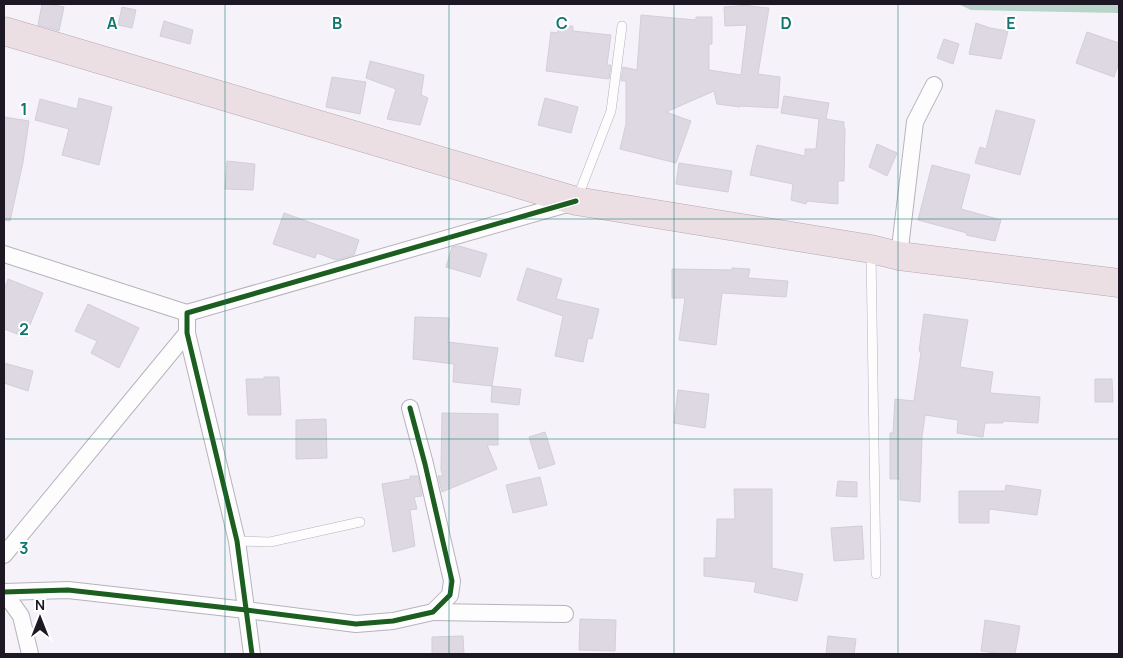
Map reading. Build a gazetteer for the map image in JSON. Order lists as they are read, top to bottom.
{
  "north": "top",
  "grid": {
    "columns": [
      "A",
      "B",
      "C",
      "D",
      "E"
    ],
    "rows": ["1", "2", "3"]
  }
}
